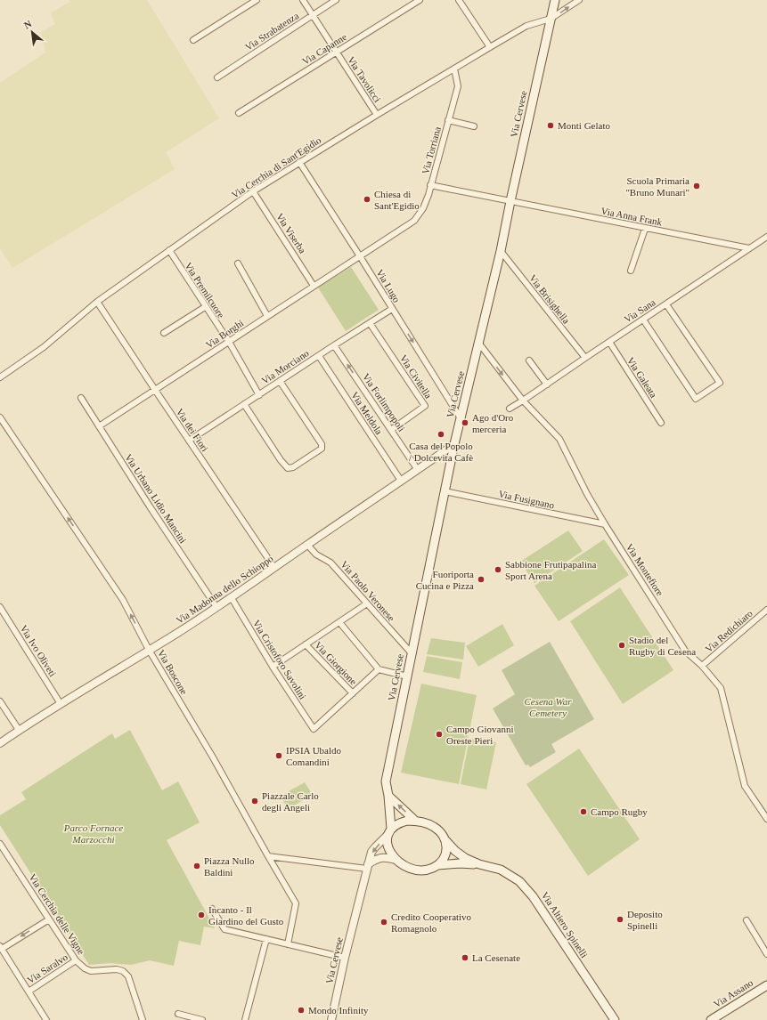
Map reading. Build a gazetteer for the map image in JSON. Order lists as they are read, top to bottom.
{
  "streets": {
    "main road": ["Via Cervese", "Via Altiero Spinelli", "Via Assano"],
    "street": [
      "Via Strabatenza",
      "Via Capanne",
      "Via Tavolicci",
      "Via Torriana",
      "Via Cerchia di Sant'Egidio",
      "Via Anna Frank",
      "Via Viserba",
      "Via Lugo",
      "Via Premilcuore",
      "Via Brisighella",
      "Via Sana",
      "Via Borghi",
      "Via Morciano",
      "Via Civitella",
      "Via Galeata",
      "Via Forlimpopoli",
      "Via Meldola",
      "Via dei Fiori",
      "Via Urbano Lidio Mancini",
      "Via Fusignano",
      "Via Montefiore",
      "Via Madonna dello Schioppo",
      "Via Paolo Veronese",
      "Via Redichiaro",
      "Via Ivo Oliveti",
      "Via Cristoforo Savolini",
      "Via Giorgione",
      "Via Boscone",
      "Via Cerchia delle Vigne",
      "Via Saralvo"
    ]
  },
  "crossings": [
    ["Via Strabatenza", "Via Tavolicci"],
    ["Via Capanne", "Via Tavolicci"],
    ["Via Tavolicci", "Via Cerchia di Sant'Egidio"],
    ["Via Cervese", "Via Cerchia di Sant'Egidio"],
    ["Via Cervese", "Via Anna Frank"],
    ["Via Cervese", "Via Lugo"],
    ["Via Cervese", "Via Brisighella"],
    ["Via Cervese", "Via Fusignano"],
    ["Via Cervese", "Via Montefiore"],
    ["Via Cervese", "Via Madonna dello Schioppo"],
    ["Via Cervese", "Via Paolo Veronese"],
    ["Via Cervese", "Via Altiero Spinelli"],
    ["Via Torriana", "Via Cerchia di Sant'Egidio"],
    ["Via Torriana", "Via Anna Frank"],
    ["Via Torriana", "Via Lugo"],
    ["Via Torriana", "Via Borghi"],
    ["Via Cerchia di Sant'Egidio", "Via Viserba"],
    ["Via Cerchia di Sant'Egidio", "Via Lugo"],
    ["Via Cerchia di Sant'Egidio", "Via Premilcuore"],
    ["Via Cerchia di Sant'Egidio", "Via dei Fiori"],
    ["Via Anna Frank", "Via Sana"],
    ["Via Viserba", "Via Borghi"],
    ["Via Lugo", "Via Borghi"],
    ["Via Lugo", "Via Morciano"],
    ["Via Premilcuore", "Via Borghi"],
    ["Via Premilcuore", "Via Morciano"],
    ["Via Brisighella", "Via Sana"],
    ["Via Sana", "Via Galeata"],
    ["Via Sana", "Via Montefiore"],
    ["Via Borghi", "Via dei Fiori"],
    ["Via Borghi", "Via Urbano Lidio Mancini"],
    ["Via Morciano", "Via Civitella"],
    ["Via Morciano", "Via Forlimpopoli"],
    ["Via Morciano", "Via Meldola"],
    ["Via Morciano", "Via dei Fiori"],
    ["Via Civitella", "Via Forlimpopoli"],
    ["Via Forlimpopoli", "Via Madonna dello Schioppo"],
    ["Via Meldola", "Via Madonna dello Schioppo"],
    ["Via dei Fiori", "Via Madonna dello Schioppo"],
    ["Via Urbano Lidio Mancini", "Via Madonna dello Schioppo"],
    ["Via Fusignano", "Via Montefiore"],
    ["Via Montefiore", "Via Redichiaro"],
    ["Via Madonna dello Schioppo", "Via Paolo Veronese"],
    ["Via Madonna dello Schioppo", "Via Ivo Oliveti"],
    ["Via Madonna dello Schioppo", "Via Cristoforo Savolini"],
    ["Via Madonna dello Schioppo", "Via Boscone"],
    ["Via Cristoforo Savolini", "Via Giorgione"],
    ["Via Cerchia delle Vigne", "Via Saralvo"]
  ],
  "one_way": ["Via Lugo", "Via Forlimpopoli", "Via Boscone"],
  "parks": ["Cesena War Cemetery", "Parco Fornace Marzocchi"],
  "places": [
    "Monti Gelato",
    "Scuola Primaria \"Bruno Munari\"",
    "Chiesa di Sant'Egidio",
    "Ago d'Oro merceria",
    "Casa del Popolo / Dolcevita Cafè",
    "Sabbione Frutipapalina Sport Arena",
    "Fuoriporta Cucina e Pizza",
    "Stadio del Rugby di Cesena",
    "Campo Giovanni Oreste Pieri",
    "IPSIA Ubaldo Comandini",
    "Piazzale Carlo degli Angeli",
    "Campo Rugby",
    "Piazza Nullo Baldini",
    "Incanto - Il Giardino del Gusto",
    "Deposito Spinelli",
    "Credito Cooperativo Romagnolo",
    "La Cesenate",
    "Mondo Infinity"
  ],
  "north": "top left"
}
